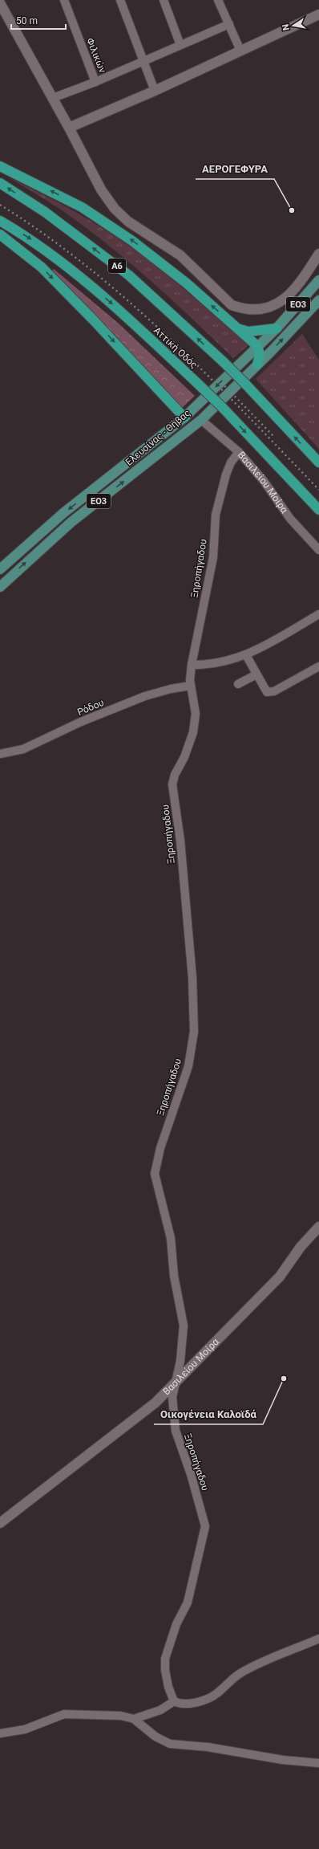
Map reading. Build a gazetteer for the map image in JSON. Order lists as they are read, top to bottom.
{
  "streets": {
    "highway": ["Α6", "Αττική Οδός"],
    "main road": ["ΕΟ3", "Ελευσίνας - Θήβας"],
    "street": [
      "Φιλικών",
      "Βασιλείου Μοίρα",
      "Ξηροπήγαδου",
      "Ρόδου"
    ]
  },
  "crossings": [
    ["Ελευσίνας - Θήβας", "Βασιλείου Μοίρα"],
    ["Βασιλείου Μοίρα", "Ξηροπήγαδου"],
    ["Ξηροπήγαδου", "Ρόδου"]
  ],
  "places": ["ΑΕΡΟΓΕΦΥΡΑ", "Οικογένεια Καλοϊδά"],
  "scale_bar": "50 m",
  "north": "left"
}
